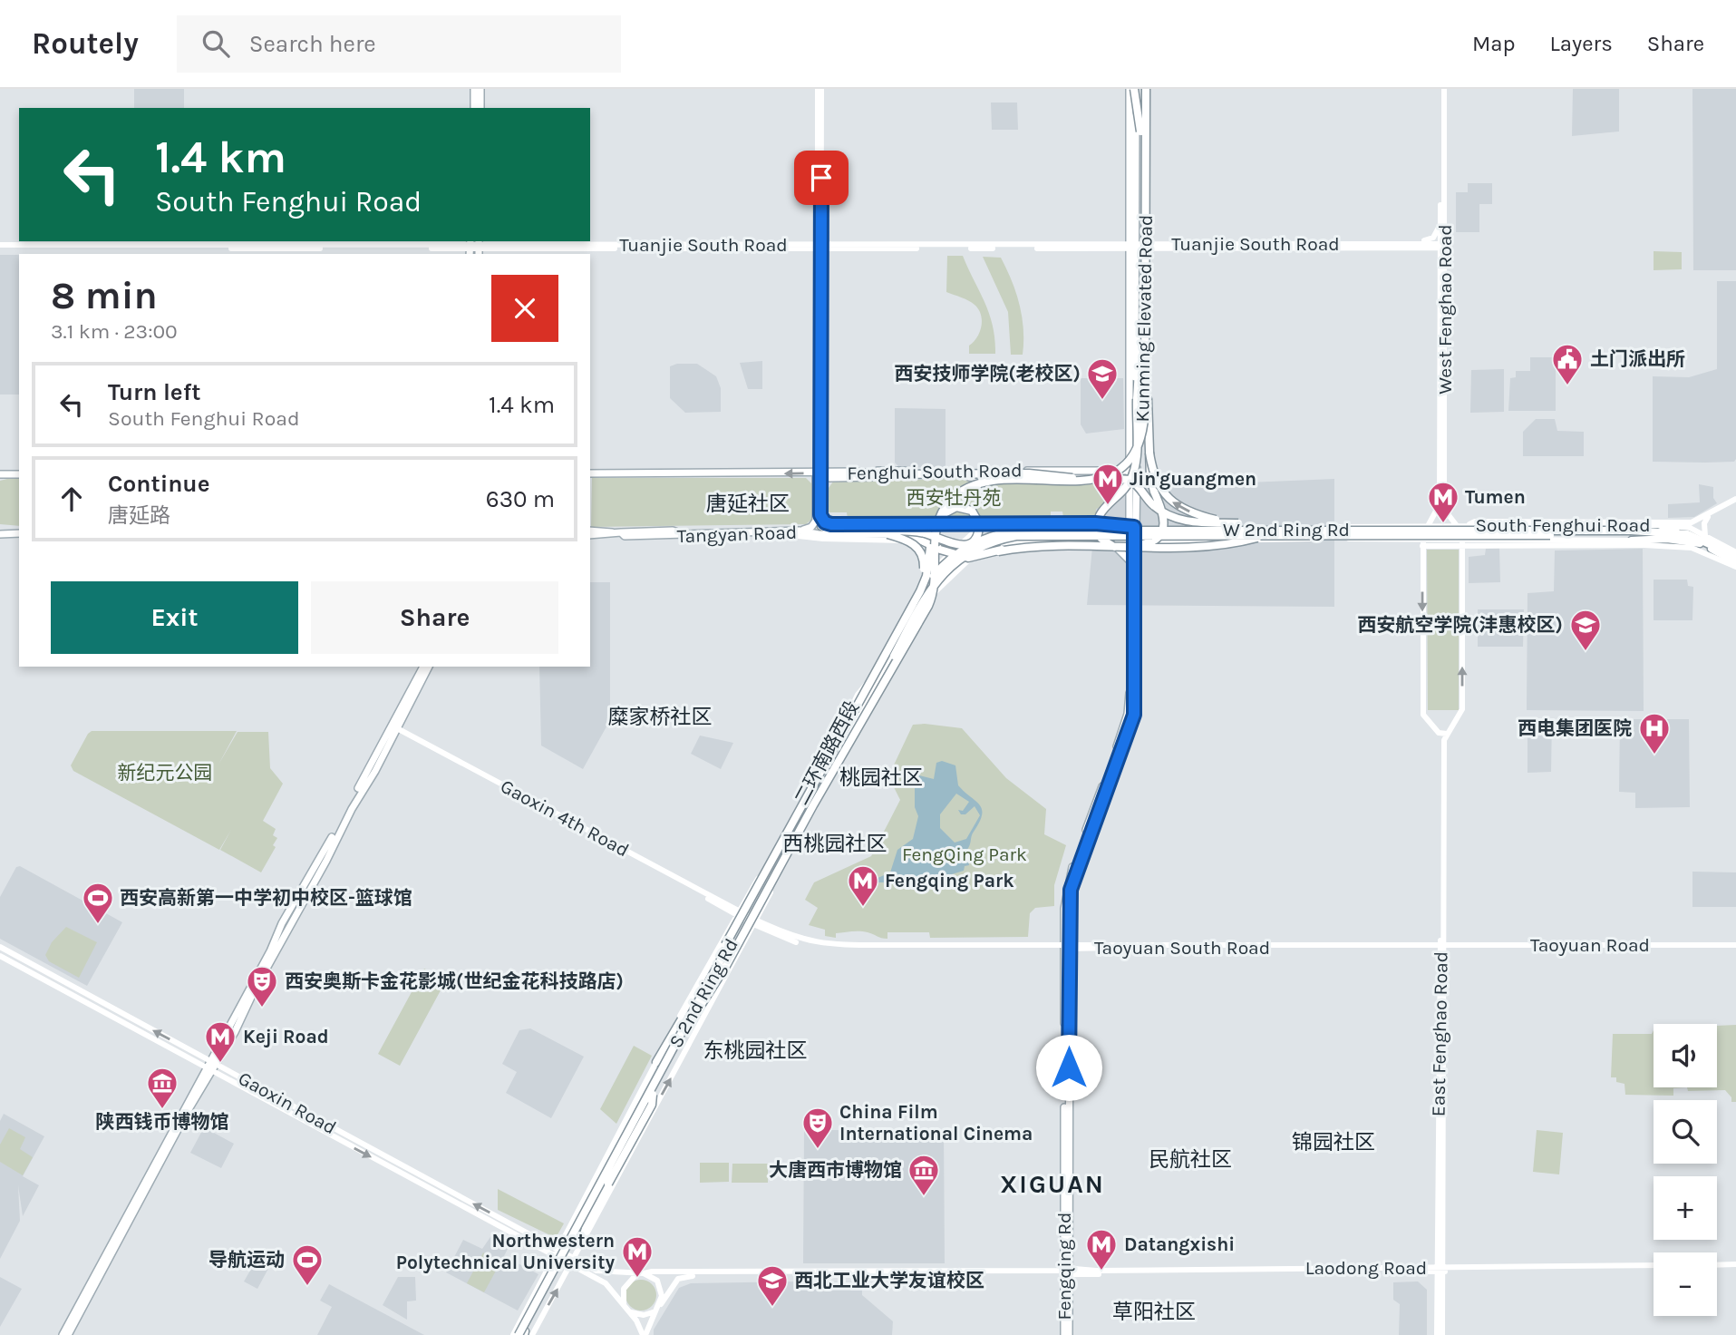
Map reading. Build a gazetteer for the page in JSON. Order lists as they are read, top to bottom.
{
  "streets": {
    "highway": ["Kunming Elevated Road", "W 2nd Ring Rd", "S 2nd Ring Rd"],
    "main road": [
      "Tuanjie South Road",
      "West Fenghao Road",
      "Fenghui South Road",
      "South Fenghui Road",
      "Tangyan Road",
      "二环南路西段",
      "Gaoxin 4th Road",
      "Taoyuan Road",
      "Taoyuan South Road",
      "East Fenghao Road",
      "Gaoxin Road",
      "Fengqing Rd",
      "Laodong Road"
    ]
  },
  "crossings": [
    ["Tuanjie South Road", "West Fenghao Road"],
    ["West Fenghao Road", "South Fenghui Road"],
    ["West Fenghao Road", "East Fenghao Road"],
    ["Kunming Elevated Road", "W 2nd Ring Rd"],
    ["Kunming Elevated Road", "S 2nd Ring Rd"],
    ["South Fenghui Road", "W 2nd Ring Rd"],
    ["South Fenghui Road", "Tangyan Road"],
    ["South Fenghui Road", "二环南路西段"],
    ["South Fenghui Road", "East Fenghao Road"],
    ["South Fenghui Road", "Fengqing Rd"],
    ["W 2nd Ring Rd", "S 2nd Ring Rd"],
    ["二环南路西段", "Gaoxin 4th Road"],
    ["二环南路西段", "Taoyuan South Road"],
    ["二环南路西段", "S 2nd Ring Rd"],
    ["二环南路西段", "Gaoxin Road"],
    ["Gaoxin 4th Road", "Taoyuan South Road"],
    ["Taoyuan Road", "Taoyuan South Road"],
    ["Taoyuan Road", "East Fenghao Road"],
    ["Taoyuan South Road", "East Fenghao Road"],
    ["Taoyuan South Road", "Fengqing Rd"],
    ["East Fenghao Road", "Laodong Road"],
    ["Fengqing Rd", "Laodong Road"]
  ],
  "one_way": ["Fenghui South Road"],
  "districts": [
    "唐延社区",
    "糜家桥社区",
    "桃园社区",
    "西桃园社区",
    "东桃园社区",
    "锦园社区",
    "民航社区",
    "XIGUAN",
    "草阳社区"
  ],
  "parks": ["西安牡丹苑", "新纪元公园", "FengQing Park"],
  "places": {
    "public building": ["土门派出所"],
    "school or university": ["西安技师学院(老校区)", "西安航空学院(沣惠校区)", "西北工业大学友谊校区"],
    "metro station": [
      "Jin'guangmen",
      "Tumen",
      "Fengqing Park",
      "Keji Road",
      "Datangxishi",
      "Northwestern Polytechnical University"
    ],
    "hospital": ["西电集团医院"],
    "sports": ["西安高新第一中学初中校区-篮球馆", "导航运动"],
    "theatre": ["西安奥斯卡金花影城(世纪金花科技路店)", "China Film International Cinema"],
    "museum": ["陕西钱币博物馆", "大唐西市博物馆"]
  },
  "page": {
    "header": "Routely",
    "search": "Search here",
    "nav": ["Map", "Layers", "Share"],
    "turn": ["1.4 km", "South Fenghui Road"],
    "heading": ["8 min", "3.1 km · 23:00"],
    "list": [
      {
        "name": "Turn left",
        "note": "South Fenghui Road",
        "value": "1.4 km"
      },
      {
        "name": "Continue",
        "note": "唐延路",
        "value": "630 m"
      }
    ],
    "buttons": ["Exit", "Share"],
    "map_buttons": ["+", "−"]
  }
}
